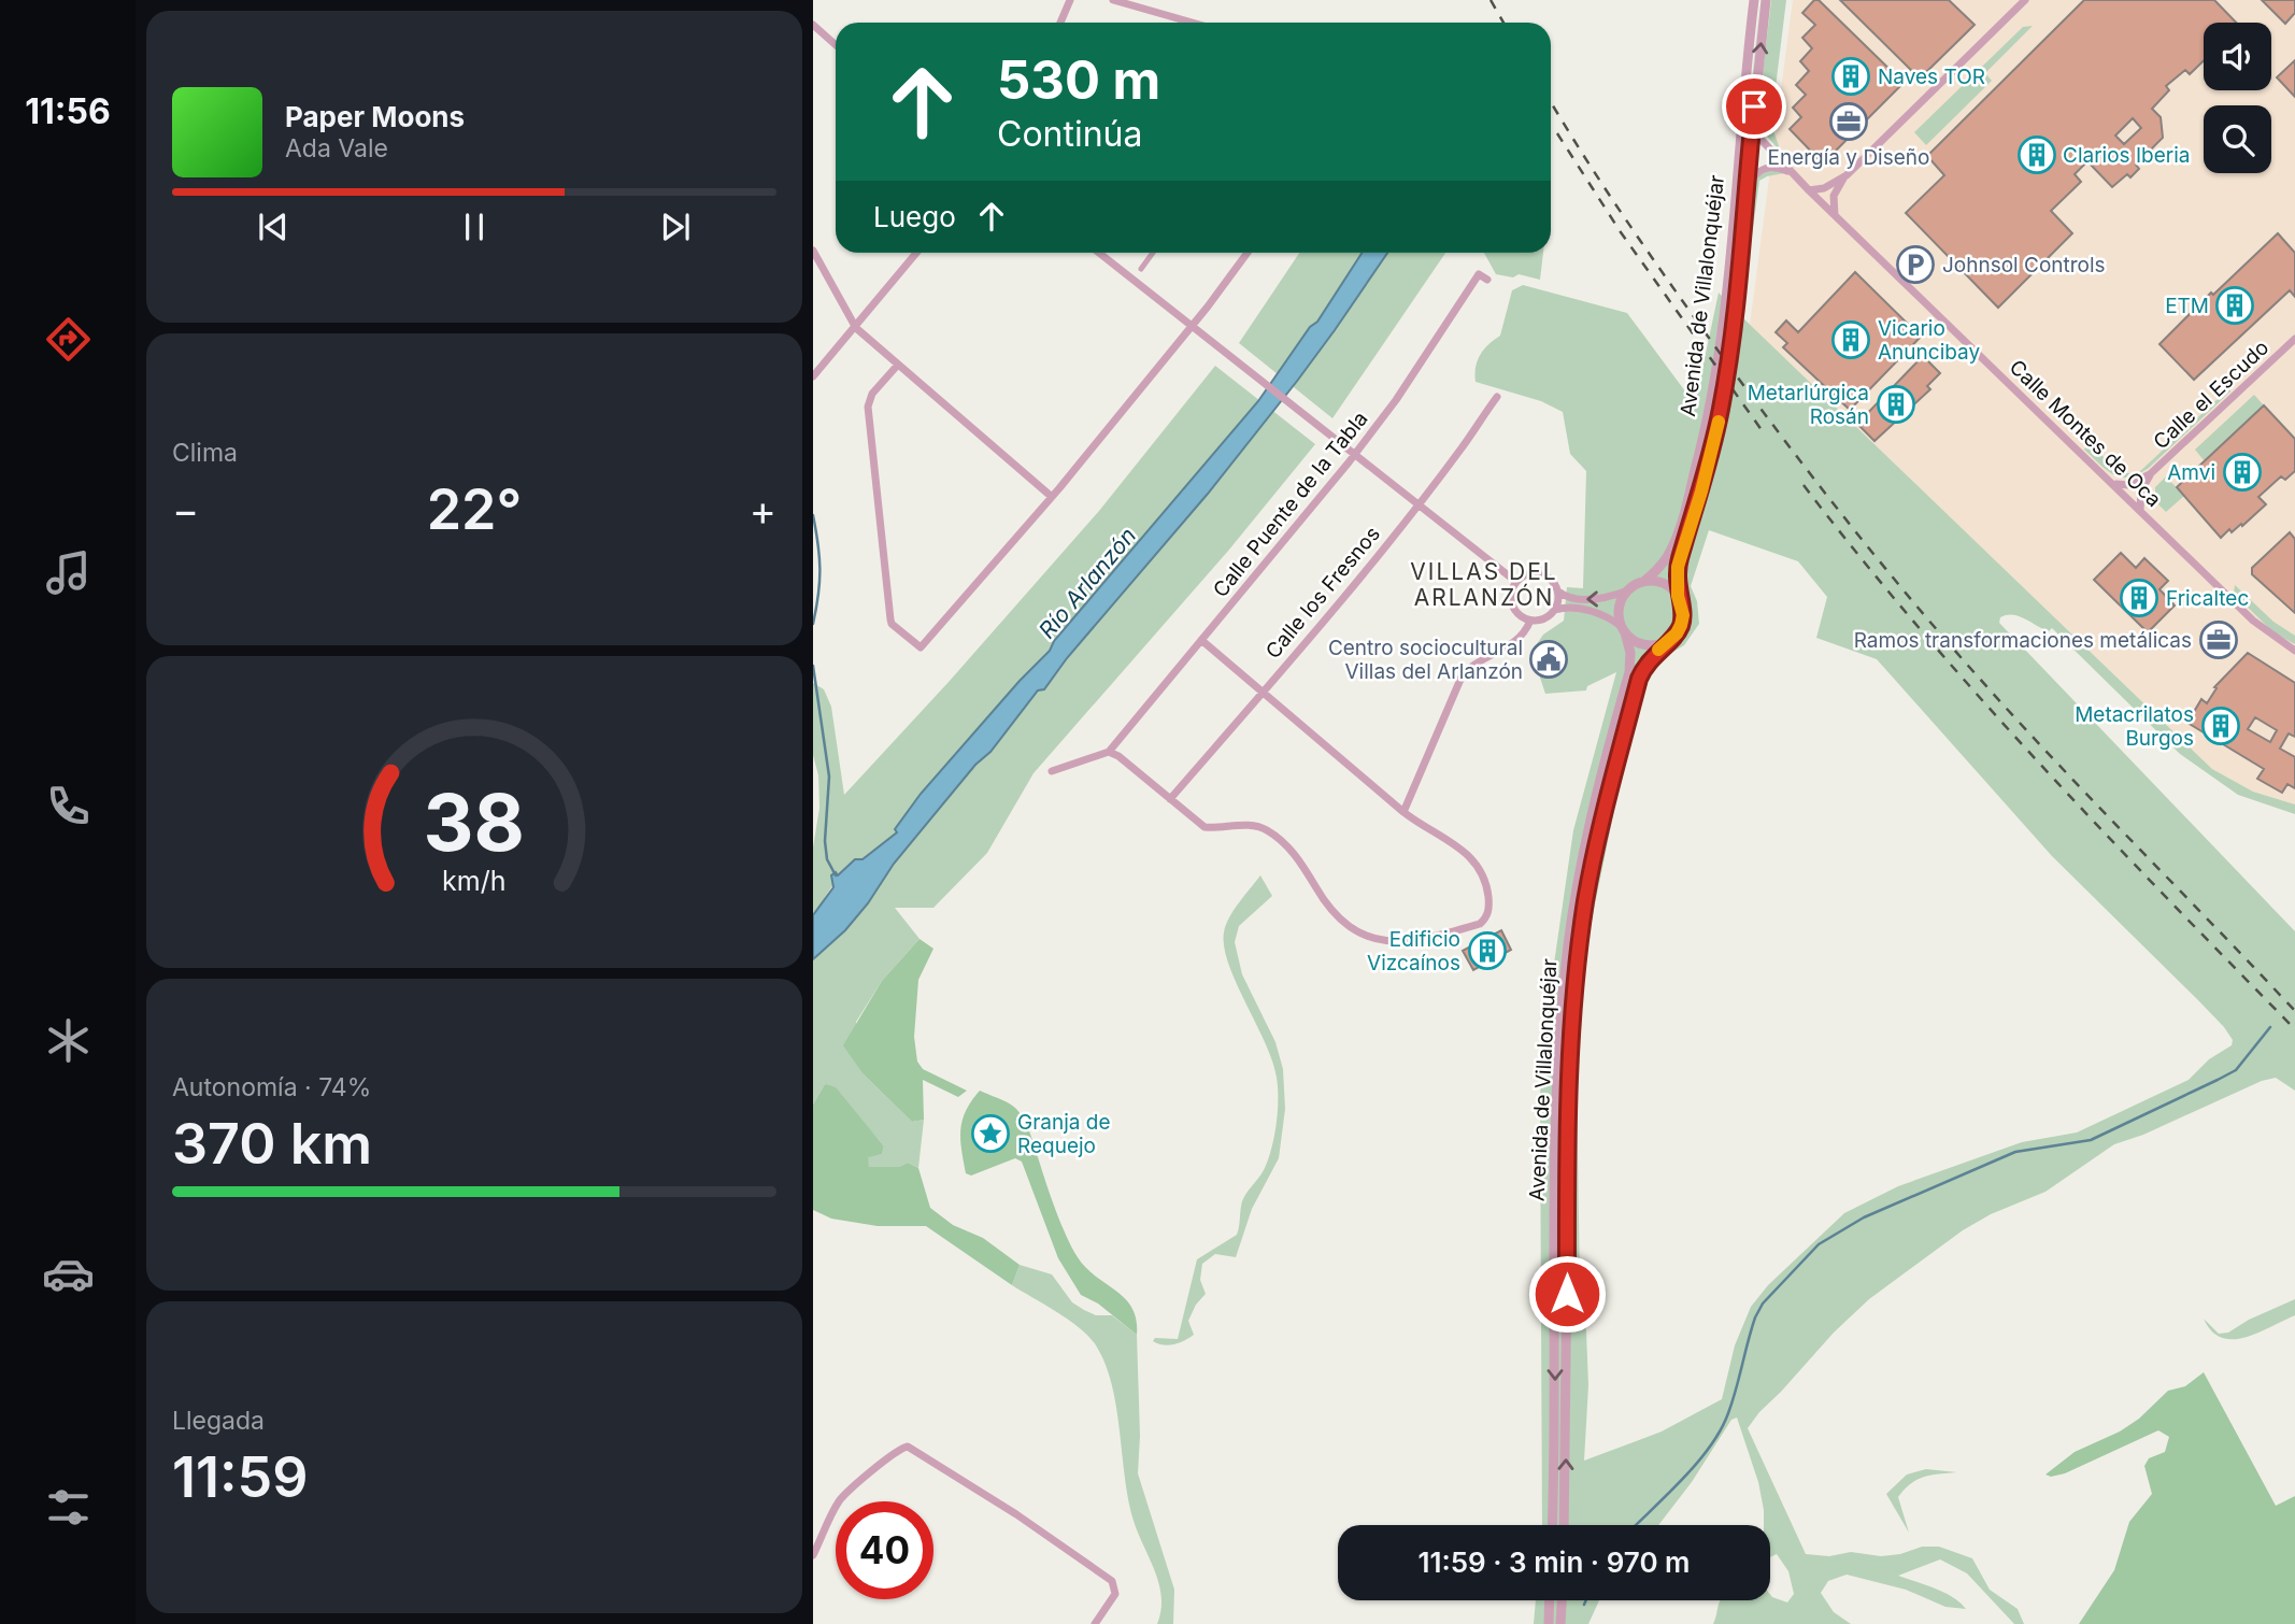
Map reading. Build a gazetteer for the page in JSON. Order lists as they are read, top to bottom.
{
  "streets": {
    "street": [
      "Avenida de Villalonquéjar",
      "Calle el Escudo",
      "Calle Montes de Oca",
      "Calle Puente de la Tabla",
      "Calle los Fresnos"
    ]
  },
  "crossings": [
    ["Avenida de Villalonquéjar", "Calle Montes de Oca"],
    ["Calle el Escudo", "Calle Montes de Oca"]
  ],
  "districts": ["VILLAS DEL ARLANZÓN"],
  "water": ["Río Arlanzón"],
  "places": {
    "building": [
      "Naves TOR",
      "Clarios Iberia",
      "ETM",
      "Vicario Anuncibay",
      "Metarlúrgica Rosán",
      "Amvi",
      "Fricaltec",
      "Metacrilatos Burgos",
      "Edificio Vizcaínos"
    ],
    "office": ["Energía y Diseño", "Ramos transformaciones metálicas"],
    "parking": ["Johnsol Controls"],
    "public building": ["Centro sociocultural Villas del Arlanzón"],
    "place": ["Granja de Requejo"]
  },
  "page": {
    "tabs": "11:56",
    "turn": ["530 m", "Continúa"],
    "song": ["Paper Moons", "Ada Vale"],
    "then": "Luego",
    "tile": [
      "Clima",
      ["Autonomía · 74%", "370 km"],
      ["Llegada", "11:59"]
    ],
    "heat": ["−", "22°", "+"],
    "limit": "40",
    "trip": "11:59 · 3 min · 970 m",
    "gauge": ["38", "km/h"]
  }
}
